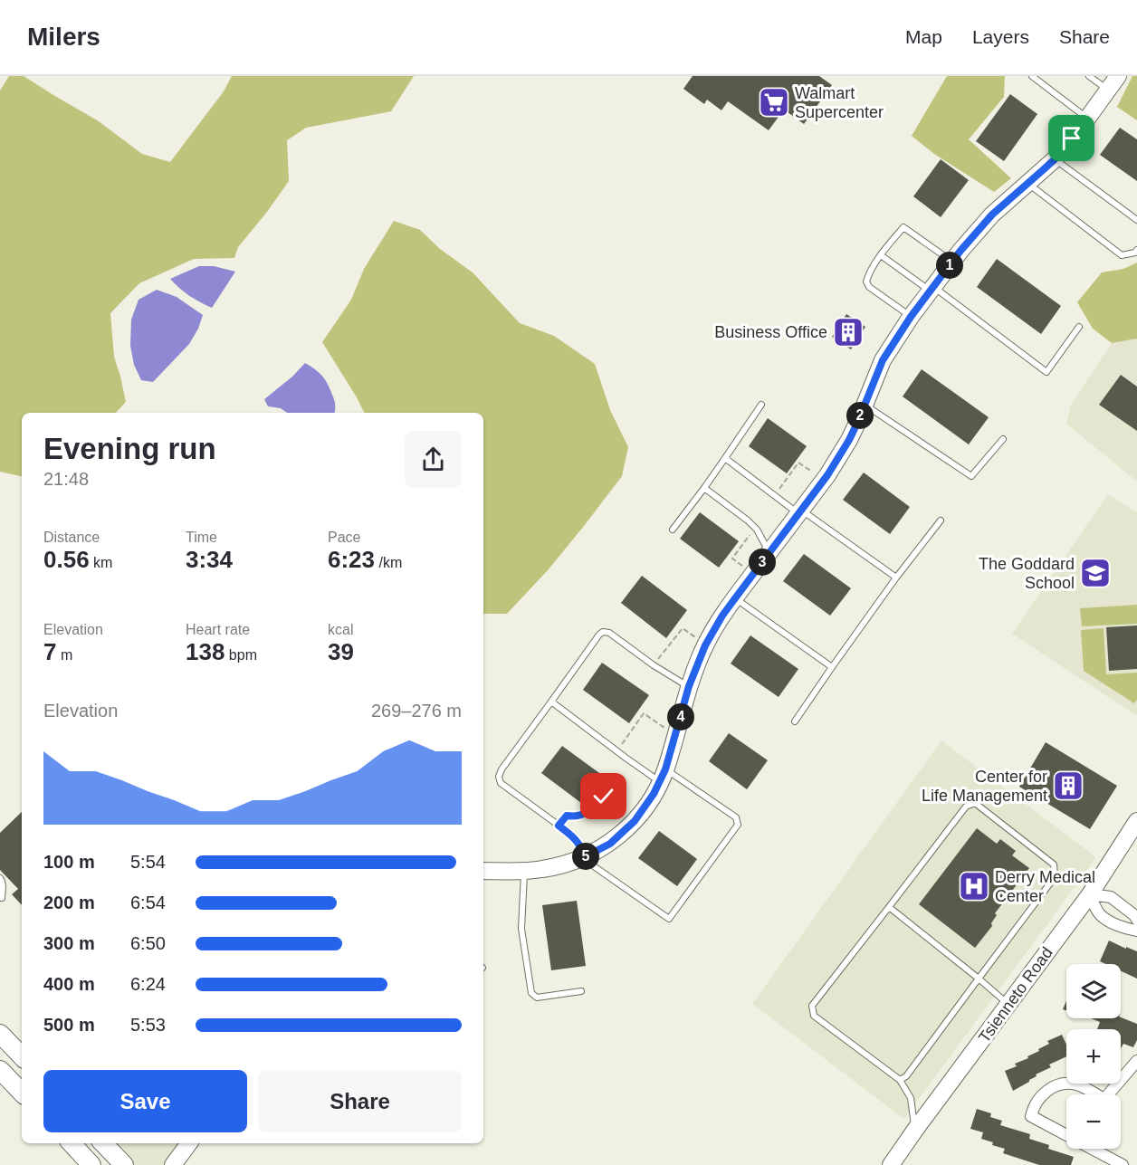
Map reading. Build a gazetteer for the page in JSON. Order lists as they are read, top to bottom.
{
  "streets": {
    "street": ["Tsienneto Road"]
  },
  "places": {
    "supermarket": ["Walmart Supercenter"],
    "building": ["Business Office", "Center for Life Management"],
    "school or university": ["The Goddard School"],
    "hospital": ["Derry Medical Center"]
  },
  "page": {
    "header": "Milers",
    "nav": ["Map", "Layers", "Share"],
    "pins": [
      "1",
      "2",
      "3",
      "4",
      "5"
    ],
    "heading": ["Evening run", "21:48"],
    "stats": [
      ["Distance", "0.56 km"],
      ["Time", "3:34"],
      ["Pace", "6:23 /km"],
      ["Elevation", "7 m"],
      ["Heart rate", "138 bpm"],
      ["kcal", "39"]
    ],
    "chart": ["Elevation", "269–276 m"],
    "list": [
      {
        "name": "100 m",
        "note": "5:54"
      },
      {
        "name": "200 m",
        "note": "6:54"
      },
      {
        "name": "300 m",
        "note": "6:50"
      },
      {
        "name": "400 m",
        "note": "6:24"
      },
      {
        "name": "500 m",
        "note": "5:53"
      }
    ],
    "map_buttons": ["+", "−"],
    "buttons": ["Save", "Share"]
  }
}
